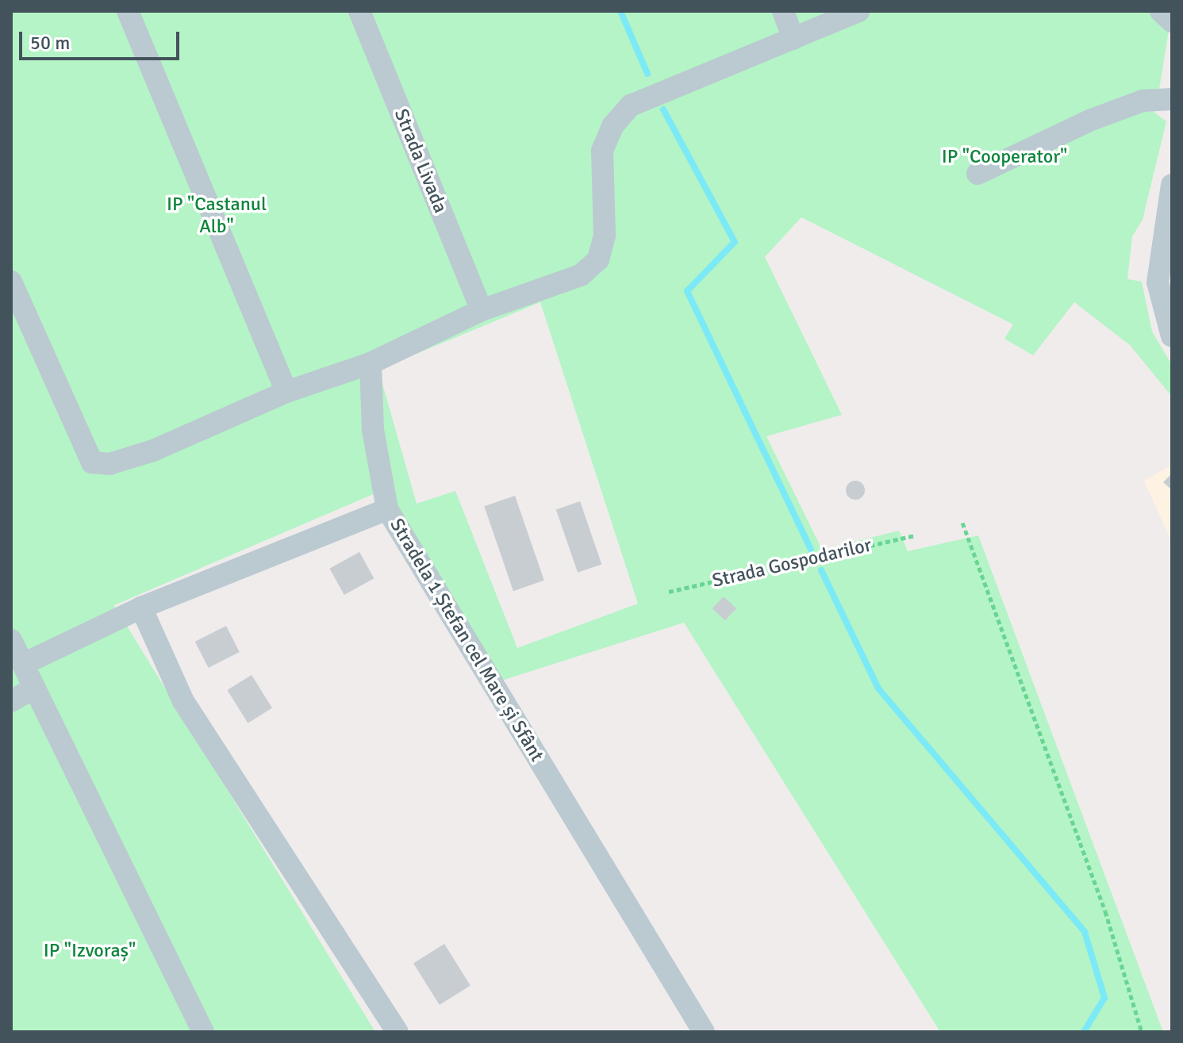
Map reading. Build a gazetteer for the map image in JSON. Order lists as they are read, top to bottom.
{
  "streets": {
    "street": ["Strada Livada", "Stradela 1 Ștefan cel Mare și Sfânt"],
    "path": ["Strada Gospodarilor"]
  },
  "parks": ["IP \"Cooperator\"", "IP \"Castanul Alb\"", "IP \"Izvoraș\""],
  "scale_bar": "50 m"
}
